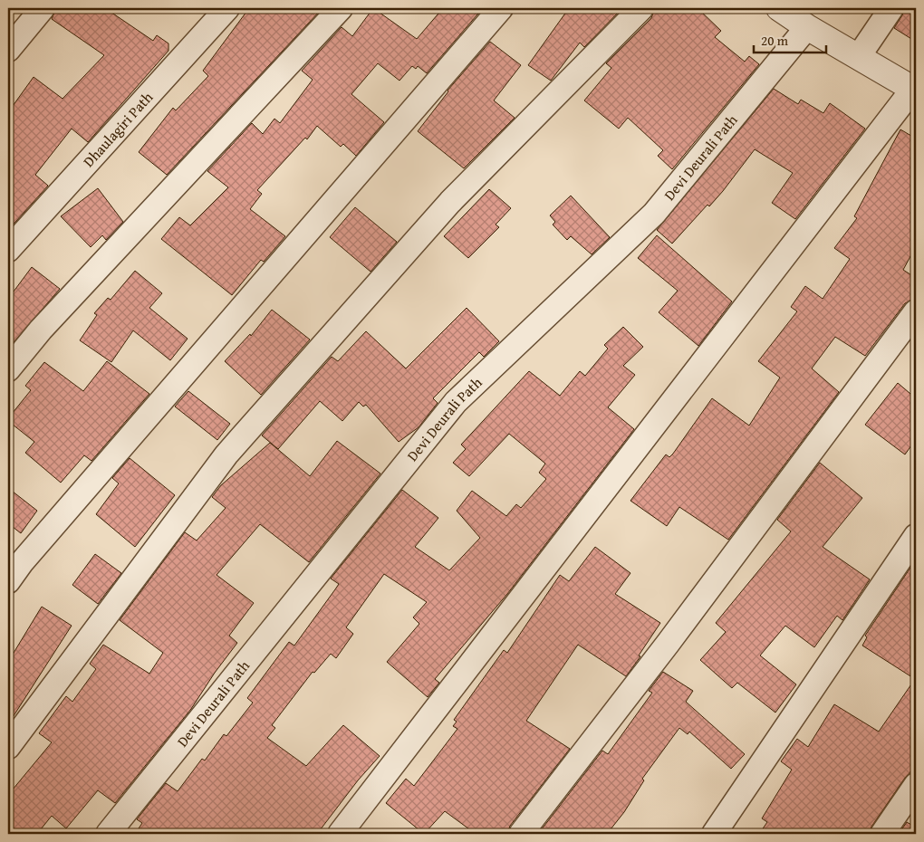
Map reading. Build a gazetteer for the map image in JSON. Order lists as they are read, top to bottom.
{
  "streets": {
    "street": ["Dhaulagiri Path", "Devi Deurali Path"]
  },
  "scale_bar": "20 m"
}
